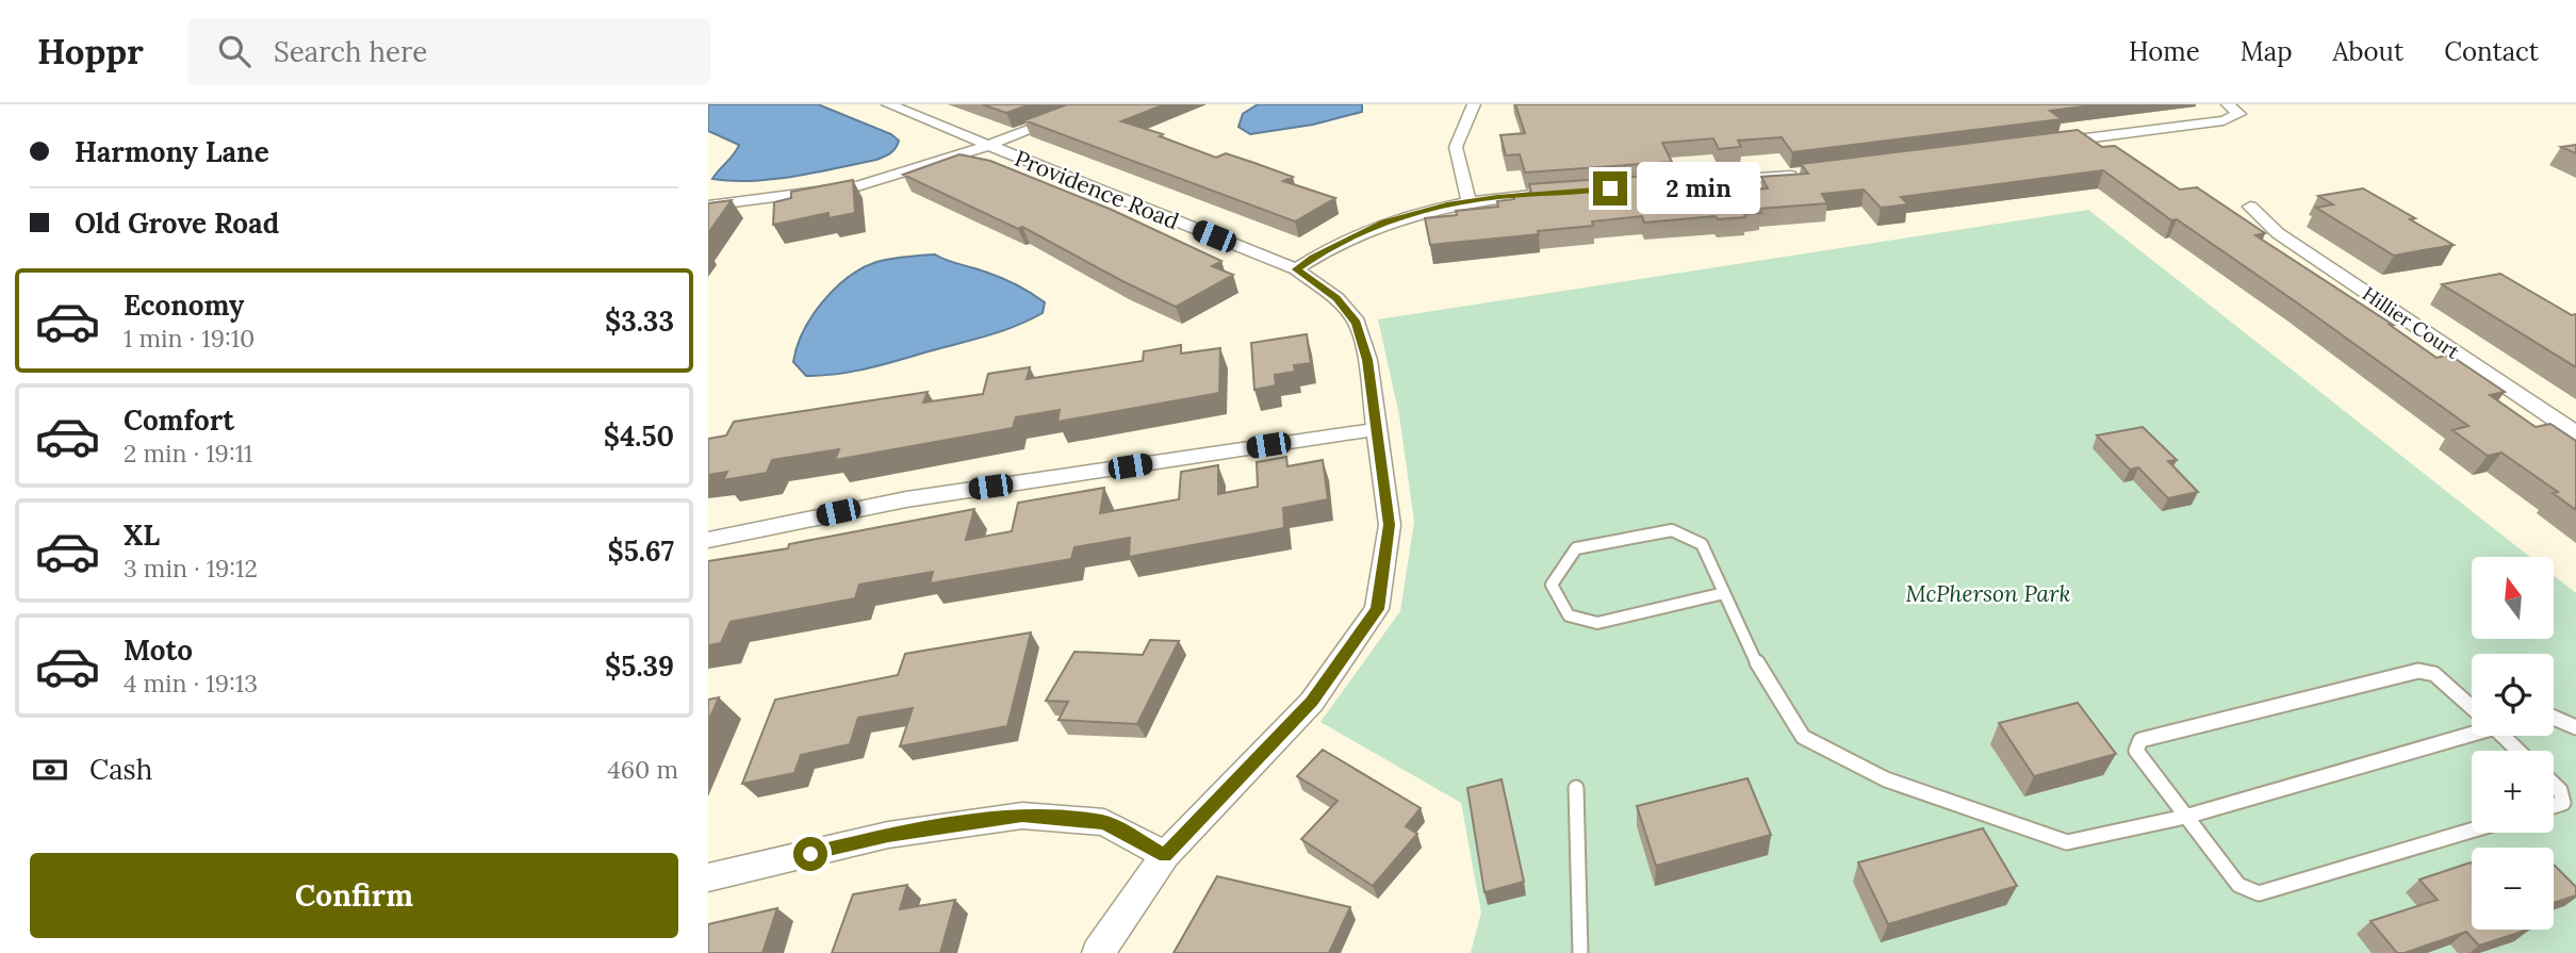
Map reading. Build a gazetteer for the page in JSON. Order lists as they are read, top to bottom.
{
  "streets": {
    "street": ["Providence Road", "Hillier Court"]
  },
  "parks": ["McPherson Park"],
  "north": "top",
  "page": {
    "header": "Hoppr",
    "search": "Search here",
    "nav": [
      "Home",
      "Map",
      "About",
      "Contact"
    ],
    "banner": ["Harmony Lane", "Old Grove Road"],
    "bubble": "2 min",
    "list": [
      {
        "name": "Economy",
        "note": "1 min · 19:10",
        "value": "$3.33"
      },
      {
        "name": "Comfort",
        "note": "2 min · 19:11",
        "value": "$4.50"
      },
      {
        "name": "XL",
        "note": "3 min · 19:12",
        "value": "$5.67"
      },
      {
        "name": "Moto",
        "note": "4 min · 19:13",
        "value": "$5.39"
      }
    ],
    "map_buttons": ["+", "−"],
    "pay": ["Cash", "460 m"],
    "buttons": "Confirm"
  }
}
